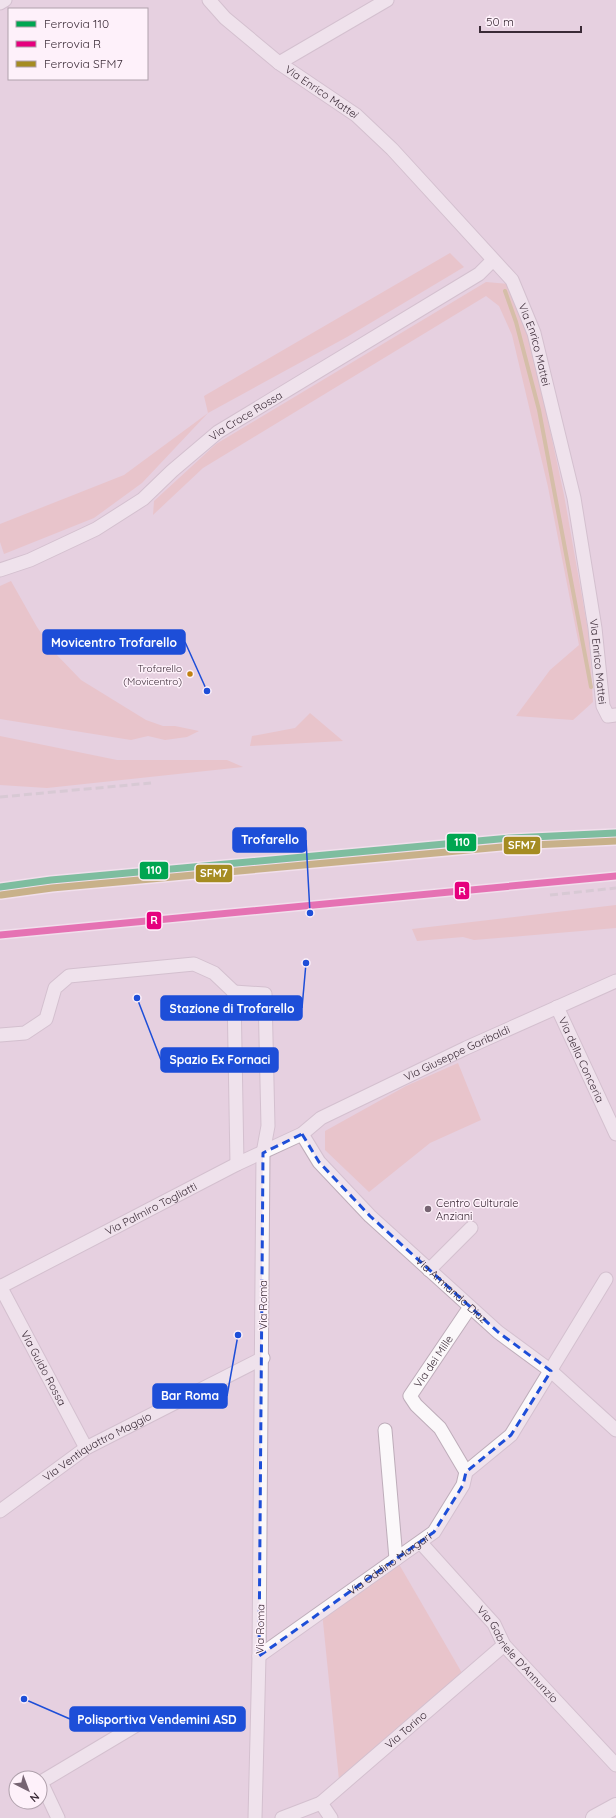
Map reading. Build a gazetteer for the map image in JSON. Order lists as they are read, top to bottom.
{
  "streets": {
    "street": [
      "Via Enrico Mattei",
      "Via Croce Rossa",
      "Via Giuseppe Garibaldi",
      "Via della Conceria",
      "Via Palmiro Togliatti",
      "Via Armando Diaz",
      "Via Roma",
      "Via dei Mille",
      "Via Guido Rossa",
      "Via Ventiquattro Maggio",
      "Via Oddino Morgari",
      "Via Gabriele D'Annunzio",
      "Via Torino"
    ]
  },
  "crossings": [
    ["Via Enrico Mattei", "Via Croce Rossa"],
    ["Via Giuseppe Garibaldi", "Via della Conceria"],
    ["Via Giuseppe Garibaldi", "Via Palmiro Togliatti"],
    ["Via Giuseppe Garibaldi", "Via Armando Diaz"],
    ["Via Palmiro Togliatti", "Via Armando Diaz"],
    ["Via Palmiro Togliatti", "Via Roma"],
    ["Via Palmiro Togliatti", "Via Guido Rossa"],
    ["Via Armando Diaz", "Via dei Mille"],
    ["Via Roma", "Via Ventiquattro Maggio"],
    ["Via Roma", "Via Oddino Morgari"],
    ["Via dei Mille", "Via Oddino Morgari"],
    ["Via Guido Rossa", "Via Ventiquattro Maggio"],
    ["Via Oddino Morgari", "Via Gabriele D'Annunzio"],
    ["Via Gabriele D'Annunzio", "Via Torino"]
  ],
  "places": [
    "Trofarello (Movicentro)",
    "Movicentro Trofarello",
    "Trofarello",
    "Stazione di Trofarello",
    "Spazio Ex Fornaci",
    "Centro Culturale Anziani",
    "Bar Roma",
    "Polisportiva Vendemini ASD"
  ],
  "lines": ["rail line 110", "rail line SFM7", "rail line R"],
  "legend": ["Ferrovia 110", "Ferrovia R", "Ferrovia SFM7"],
  "scale_bar": "50 m",
  "north": "bottom right"
}
